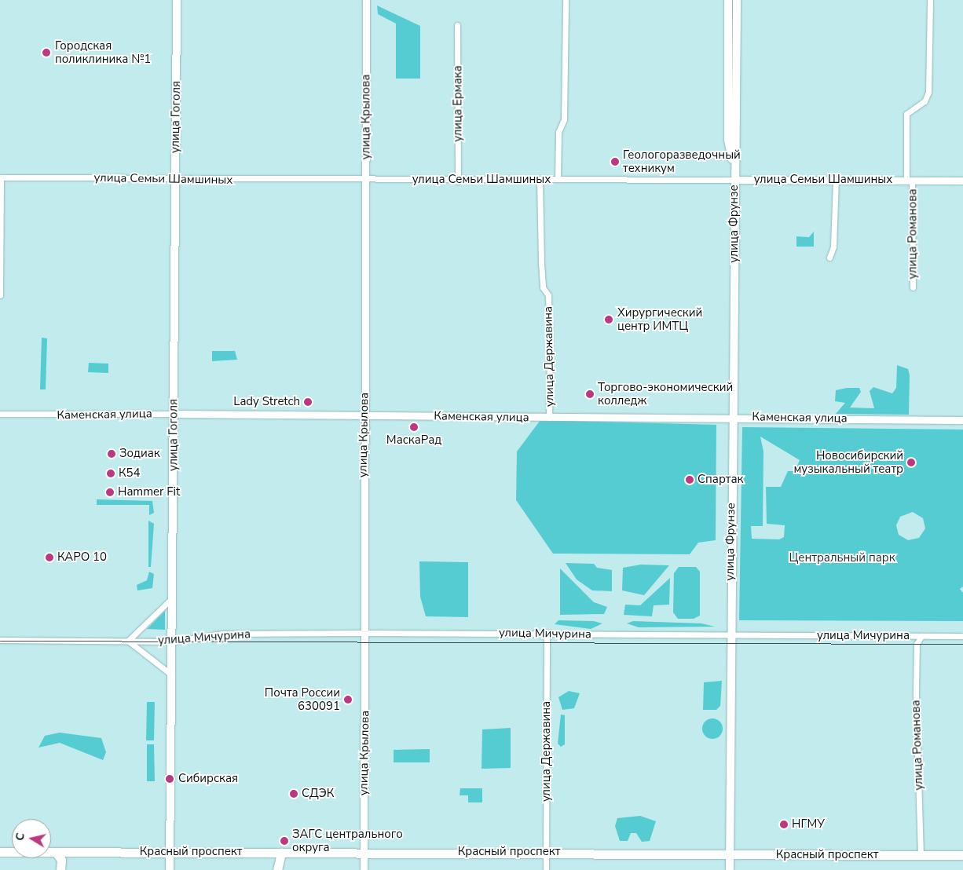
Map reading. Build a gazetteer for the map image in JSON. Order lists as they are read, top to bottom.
{
  "streets": {
    "main road": ["улица Гоголя", "улица Фрунзе", "Красный проспект"],
    "street": [
      "улица Ермака",
      "улица Крылова",
      "улица Семьи Шамшиных",
      "улица Романова",
      "улица Державина",
      "Каменская улица",
      "улица Мичурина"
    ]
  },
  "crossings": [
    ["улица Ермака", "улица Семьи Шамшиных"],
    ["улица Гоголя", "улица Семьи Шамшиных"],
    ["улица Гоголя", "Каменская улица"],
    ["улица Гоголя", "улица Мичурина"],
    ["улица Гоголя", "Красный проспект"],
    ["улица Крылова", "улица Семьи Шамшиных"],
    ["улица Крылова", "Каменская улица"],
    ["улица Крылова", "улица Мичурина"],
    ["улица Крылова", "Красный проспект"],
    ["улица Семьи Шамшиных", "улица Фрунзе"],
    ["улица Семьи Шамшиных", "улица Романова"],
    ["улица Семьи Шамшиных", "улица Державина"],
    ["улица Фрунзе", "Каменская улица"],
    ["улица Фрунзе", "улица Мичурина"],
    ["улица Фрунзе", "Красный проспект"],
    ["улица Романова", "улица Мичурина"],
    ["улица Романова", "Красный проспект"],
    ["улица Державина", "Каменская улица"],
    ["улица Державина", "улица Мичурина"],
    ["улица Державина", "Красный проспект"]
  ],
  "parks": ["Центральный парк"],
  "places": [
    "Городская поликлиника №1",
    "Геологоразведочный техникум",
    "Хирургический центр ИМТЦ",
    "Торгово-экономический колледж",
    "Lady Stretch",
    "МаскаРад",
    "Зодиак",
    "Новосибирский музыкальный театр",
    "К54",
    "Спартак",
    "Hammer Fit",
    "КАРО 10",
    "Почта России 630091",
    "Сибирская",
    "СДЭК",
    "НГМУ",
    "ЗАГС центрального округа"
  ],
  "north": "left"
}
